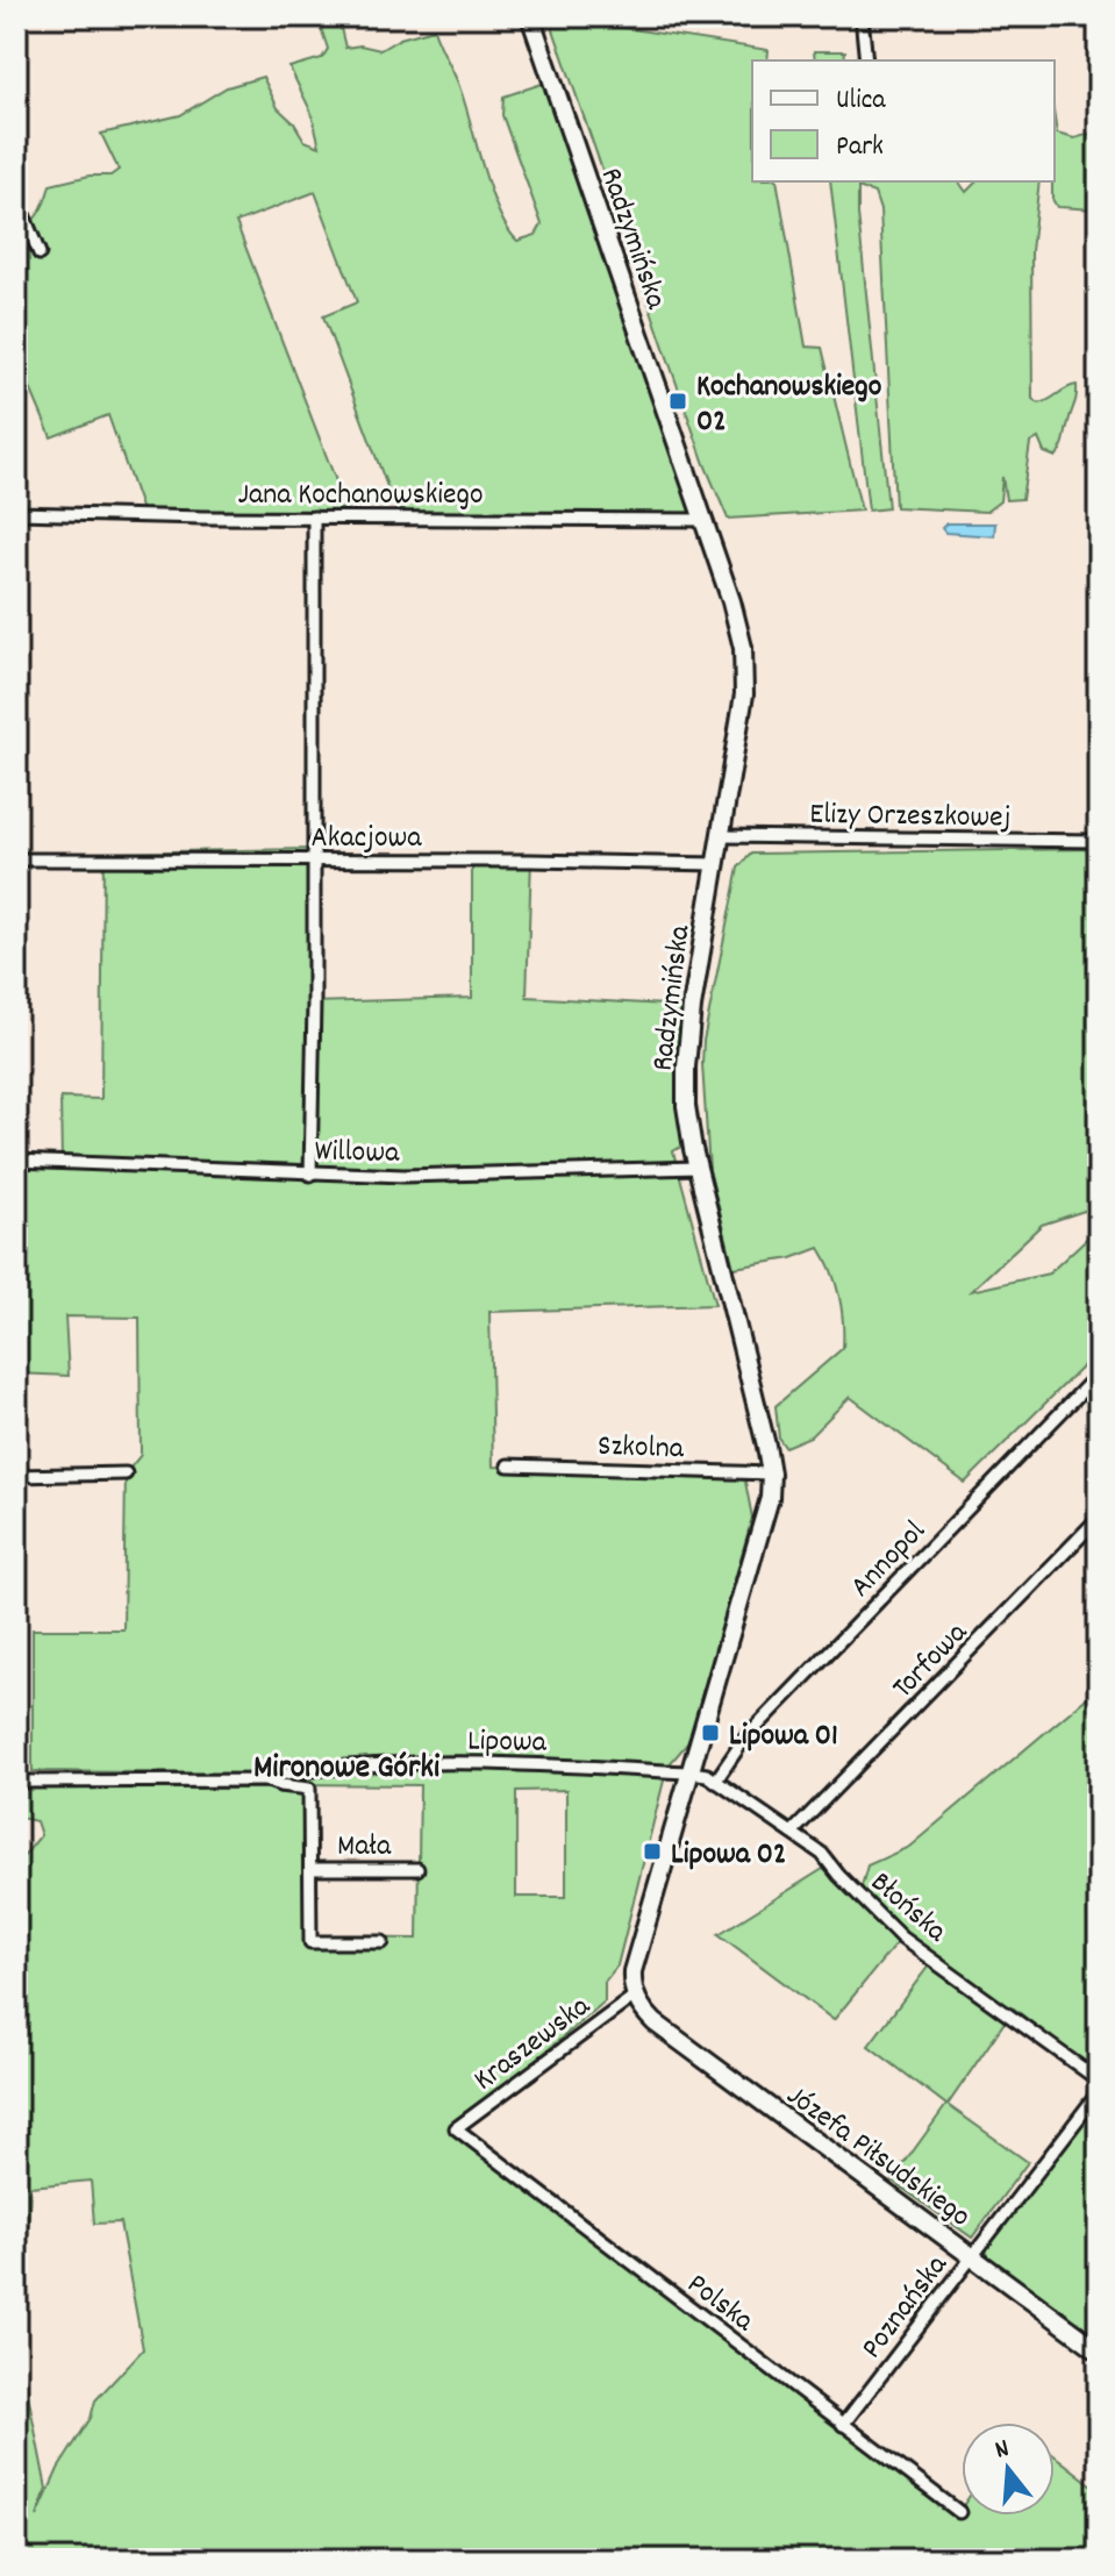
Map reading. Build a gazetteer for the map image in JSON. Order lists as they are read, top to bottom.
{
  "streets": {
    "street": [
      "Radzymińska",
      "Jana Kochanowskiego",
      "Elizy Orzeszkowej",
      "Akacjowa",
      "Willowa",
      "Szkolna",
      "Annopol",
      "Torfowa",
      "Lipowa",
      "Mała",
      "Błońska",
      "Kraszewska",
      "Józefa Piłsudskiego",
      "Polska",
      "Poznańska"
    ]
  },
  "crossings": [
    ["Radzymińska", "Jana Kochanowskiego"],
    ["Radzymińska", "Elizy Orzeszkowej"],
    ["Radzymińska", "Akacjowa"],
    ["Radzymińska", "Willowa"],
    ["Radzymińska", "Szkolna"],
    ["Radzymińska", "Lipowa"],
    ["Radzymińska", "Błońska"],
    ["Radzymińska", "Kraszewska"],
    ["Radzymińska", "Józefa Piłsudskiego"],
    ["Annopol", "Błońska"],
    ["Torfowa", "Błońska"],
    ["Lipowa", "Mała"],
    ["Lipowa", "Błońska"],
    ["Błońska", "Poznańska"],
    ["Kraszewska", "Józefa Piłsudskiego"],
    ["Kraszewska", "Polska"],
    ["Józefa Piłsudskiego", "Poznańska"],
    ["Polska", "Poznańska"]
  ],
  "districts": ["Mironowe Górki"],
  "places": {
    "transit": ["Kochanowskiego 02", "Lipowa 01", "Lipowa 02"]
  },
  "legend": ["Ulica", "Park"],
  "north": "top"
}
